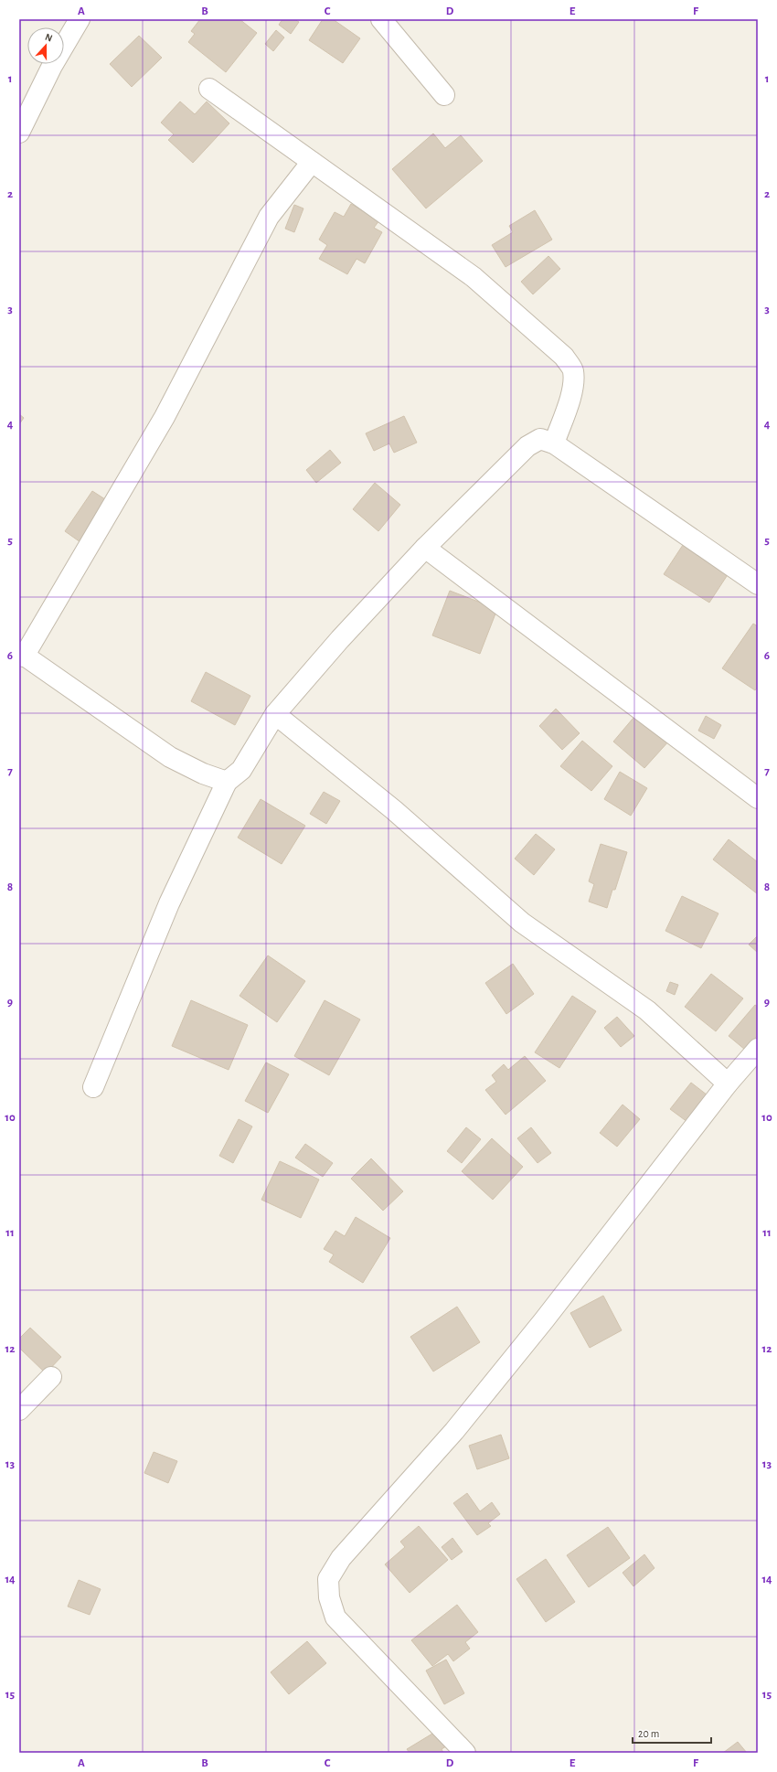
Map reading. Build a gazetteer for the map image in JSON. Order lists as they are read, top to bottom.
{
  "scale_bar": "20 m",
  "north": "top",
  "grid": {
    "columns": [
      "A",
      "B",
      "C",
      "D",
      "E",
      "F"
    ],
    "rows": [
      "1",
      "2",
      "3",
      "4",
      "5",
      "6",
      "7",
      "8",
      "9",
      "10",
      "11",
      "12",
      "13",
      "14",
      "15"
    ]
  }
}
